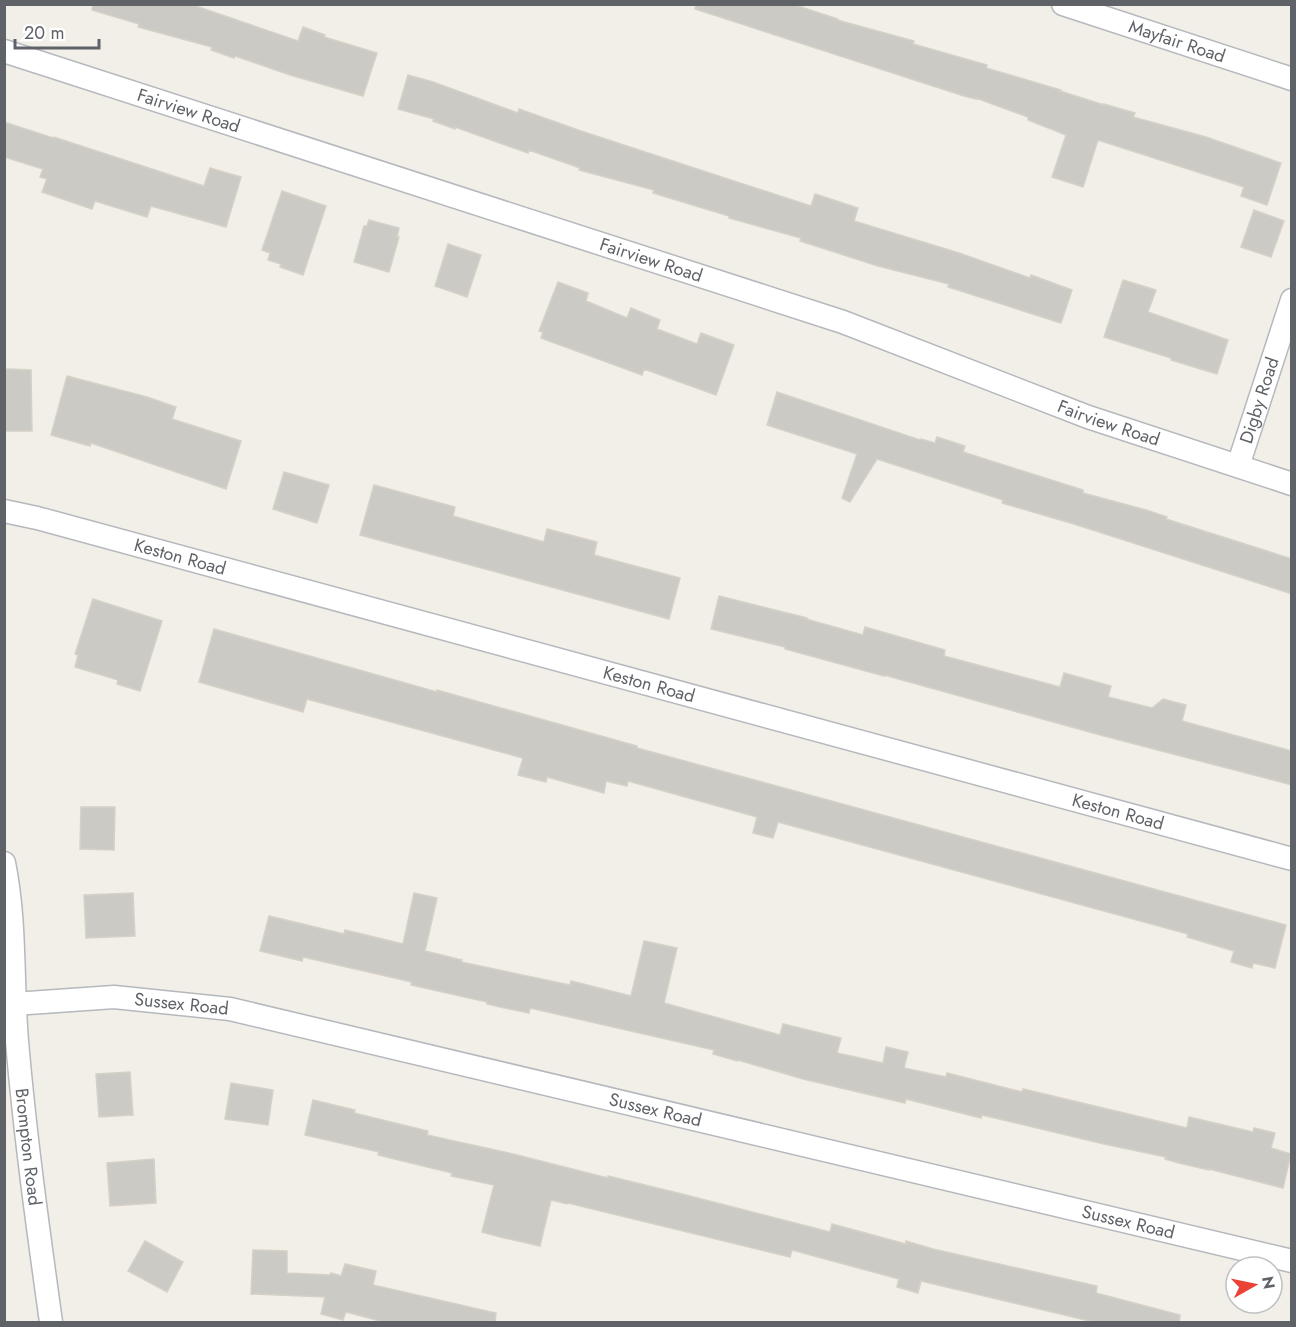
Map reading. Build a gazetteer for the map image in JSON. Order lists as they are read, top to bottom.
{
  "streets": {
    "street": [
      "Mayfair Road",
      "Fairview Road",
      "Digby Road",
      "Keston Road",
      "Sussex Road",
      "Brompton Road"
    ]
  },
  "crossings": [
    ["Fairview Road", "Digby Road"],
    ["Sussex Road", "Brompton Road"]
  ],
  "scale_bar": "20 m",
  "north": "right"
}
